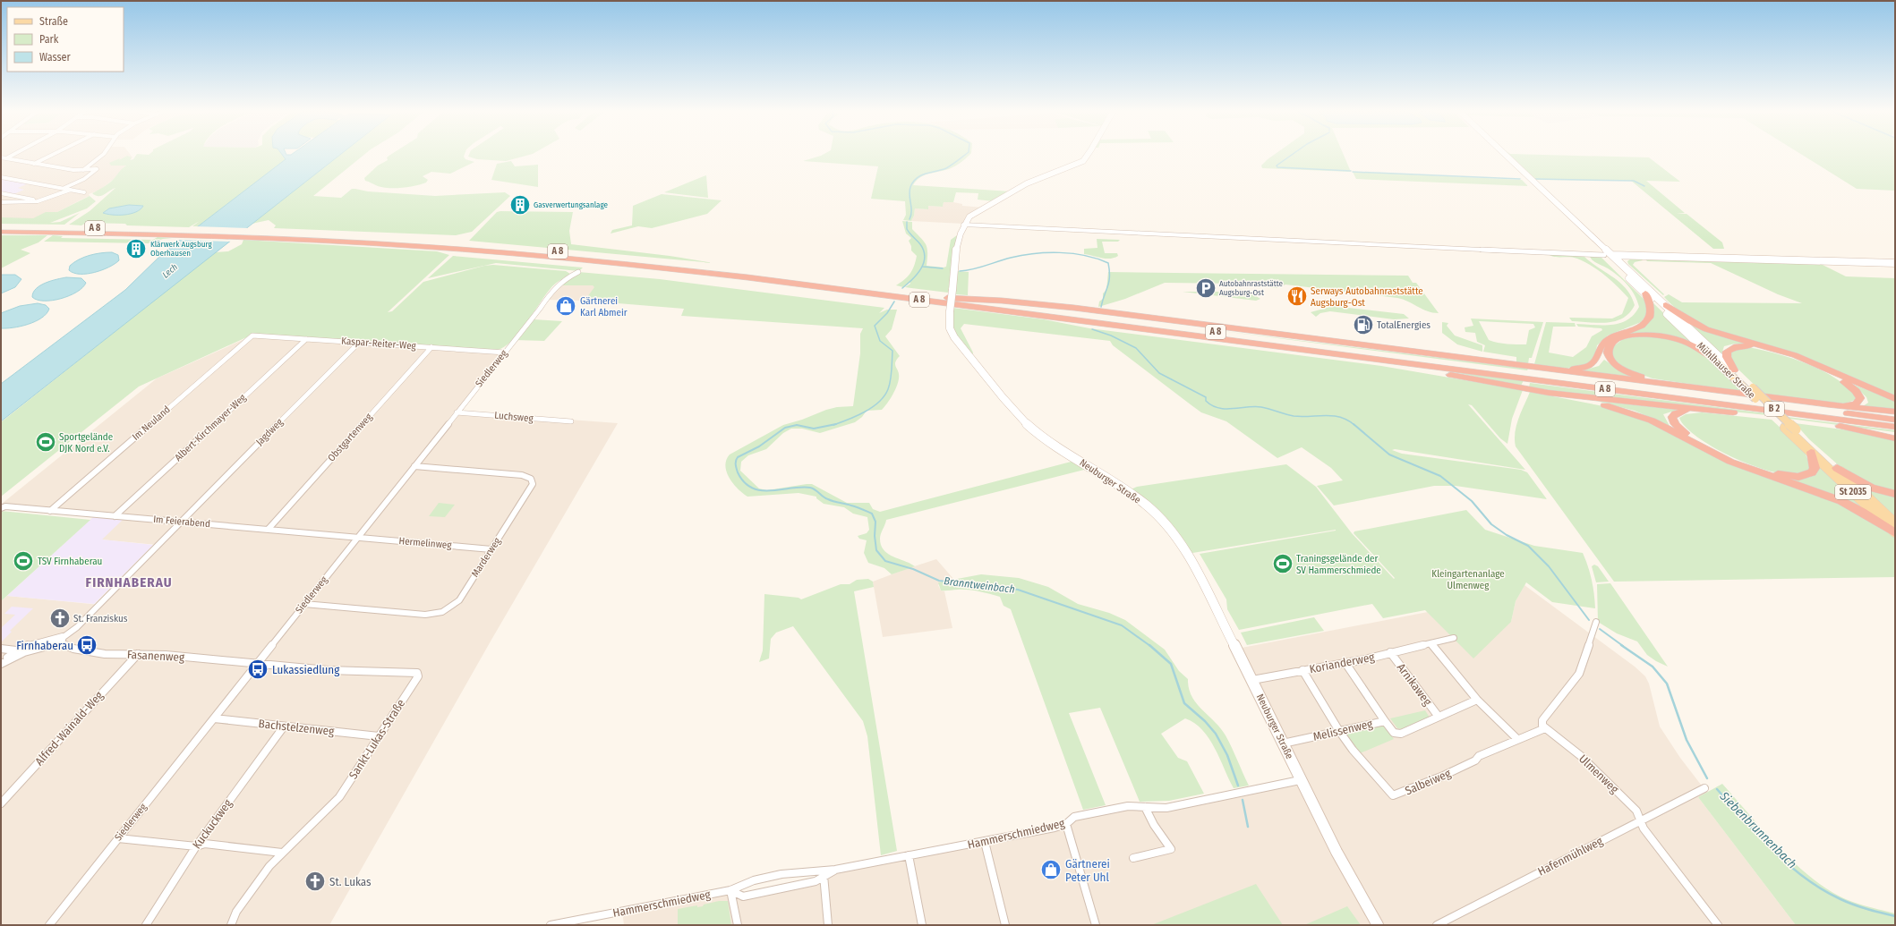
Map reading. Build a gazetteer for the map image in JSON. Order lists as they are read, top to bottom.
{
  "streets": {
    "highway": ["A 8"],
    "main road": ["Mühlhauser Straße", "B 2", "St 2035"],
    "street": [
      "Kaspar-Reiter-Weg",
      "Siedlerweg",
      "Luchsweg",
      "Im Neuland",
      "Albert-Kirchmayer-Weg",
      "Jagdweg",
      "Obstgartenweg",
      "Neuburger Straße",
      "Im Feierabend",
      "Hermelinweg",
      "Marderweg",
      "Fasanenweg",
      "Korianderweg",
      "Arnikaweg",
      "Bachstelzenweg",
      "Alfred-Wainald-Weg",
      "Melissenweg",
      "Sankt-Lukas-Straße",
      "Ulmenweg",
      "Salbeiweg",
      "Kuckuckweg",
      "Hammerschmiedweg",
      "Hafenmühlweg"
    ]
  },
  "crossings": [
    ["A 8", "Neuburger Straße"],
    ["Kaspar-Reiter-Weg", "Siedlerweg"],
    ["Kaspar-Reiter-Weg", "Im Neuland"],
    ["Kaspar-Reiter-Weg", "Albert-Kirchmayer-Weg"],
    ["Kaspar-Reiter-Weg", "Jagdweg"],
    ["Kaspar-Reiter-Weg", "Obstgartenweg"],
    ["Siedlerweg", "Luchsweg"],
    ["Siedlerweg", "Im Feierabend"],
    ["Siedlerweg", "Hermelinweg"],
    ["Siedlerweg", "Marderweg"],
    ["Siedlerweg", "Fasanenweg"],
    ["Siedlerweg", "Bachstelzenweg"],
    ["Siedlerweg", "Sankt-Lukas-Straße"],
    ["Im Neuland", "Im Feierabend"],
    ["Albert-Kirchmayer-Weg", "Im Feierabend"],
    ["Jagdweg", "Im Feierabend"],
    ["Jagdweg", "Fasanenweg"],
    ["Obstgartenweg", "Im Feierabend"],
    ["Neuburger Straße", "Korianderweg"],
    ["Neuburger Straße", "Melissenweg"],
    ["Neuburger Straße", "Hammerschmiedweg"],
    ["Im Feierabend", "Hermelinweg"],
    ["Hermelinweg", "Marderweg"],
    ["Fasanenweg", "Alfred-Wainald-Weg"],
    ["Fasanenweg", "Sankt-Lukas-Straße"],
    ["Korianderweg", "Arnikaweg"],
    ["Arnikaweg", "Melissenweg"],
    ["Bachstelzenweg", "Sankt-Lukas-Straße"],
    ["Bachstelzenweg", "Kuckuckweg"],
    ["Melissenweg", "Salbeiweg"],
    ["Ulmenweg", "Salbeiweg"],
    ["Ulmenweg", "Hafenmühlweg"]
  ],
  "districts": ["FIRNHABERAU"],
  "water": ["Lech", "Branntweinbach", "Siebenbrunnenbach"],
  "parks": ["Kleingartenanlage Ulmenweg"],
  "places": {
    "building": ["Gasverwertungsanlage", "Klärwerk Augsburg Oberhausen"],
    "parking": ["Autobahnraststätte Augsburg-Ost"],
    "restaurant": ["Serways Autobahnraststätte Augsburg-Ost"],
    "shop": ["Gärtnerei Karl Abmeir", "Gärtnerei Peter Uhl"],
    "fuel station": ["TotalEnergies"],
    "sports": ["Sportgelände DJK Nord e.V.", "TSV Firnhaberau", "Traningsgelände der SV Hammerschmiede"],
    "church": ["St. Franziskus", "St. Lukas"],
    "bus stop": ["Firnhaberau", "Lukassiedlung"]
  },
  "legend": ["Straße", "Park", "Wasser"]
}
